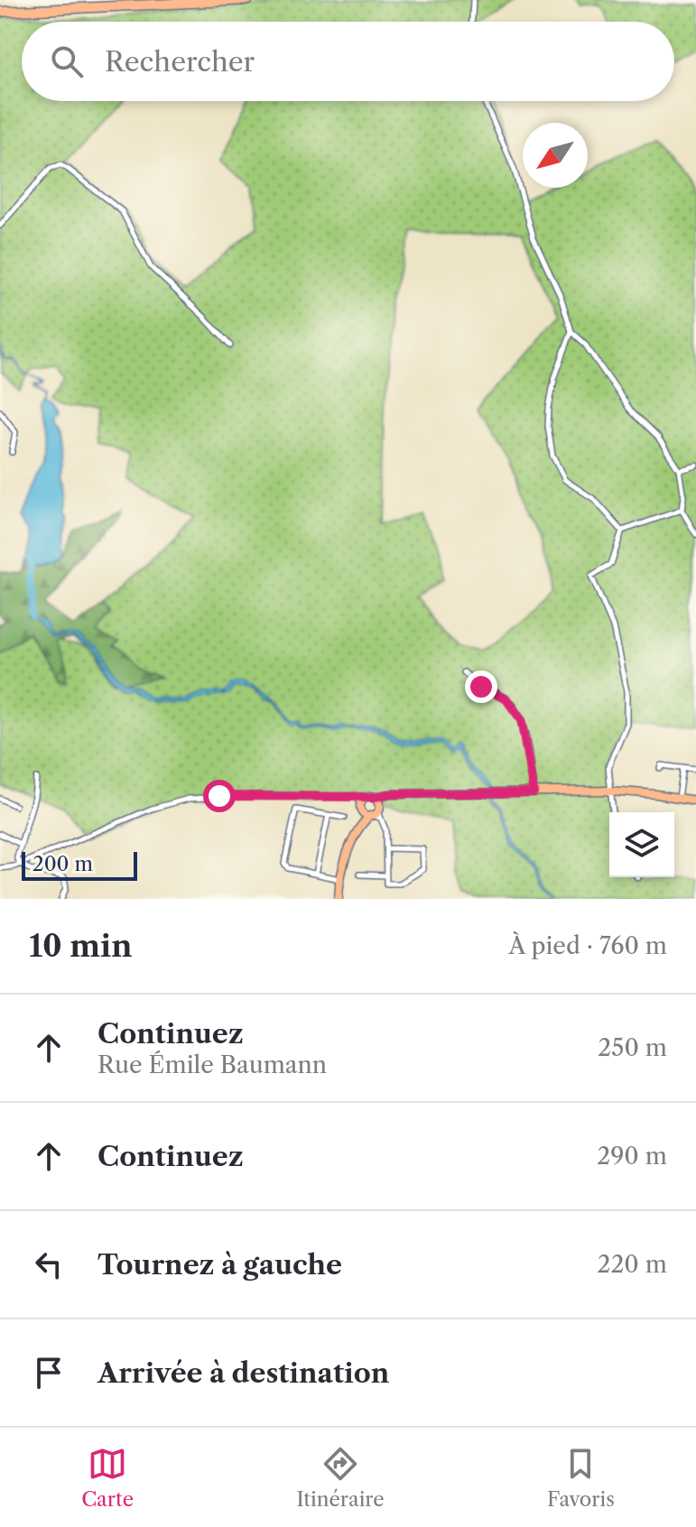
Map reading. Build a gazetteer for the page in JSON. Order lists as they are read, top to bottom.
{
  "scale_bar": "200 m",
  "north": "bottom left",
  "page": {
    "search": "Rechercher",
    "scale": "200 m",
    "heading": ["10 min", "À pied · 760 m"],
    "list": [
      ["Continuez", "Rue Émile Baumann", "250 m"],
      ["Continuez", "290 m"],
      ["Tournez à gauche", "220 m"],
      "Arrivée à destination"
    ],
    "nav": ["Carte", "Itinéraire", "Favoris"]
  }
}
